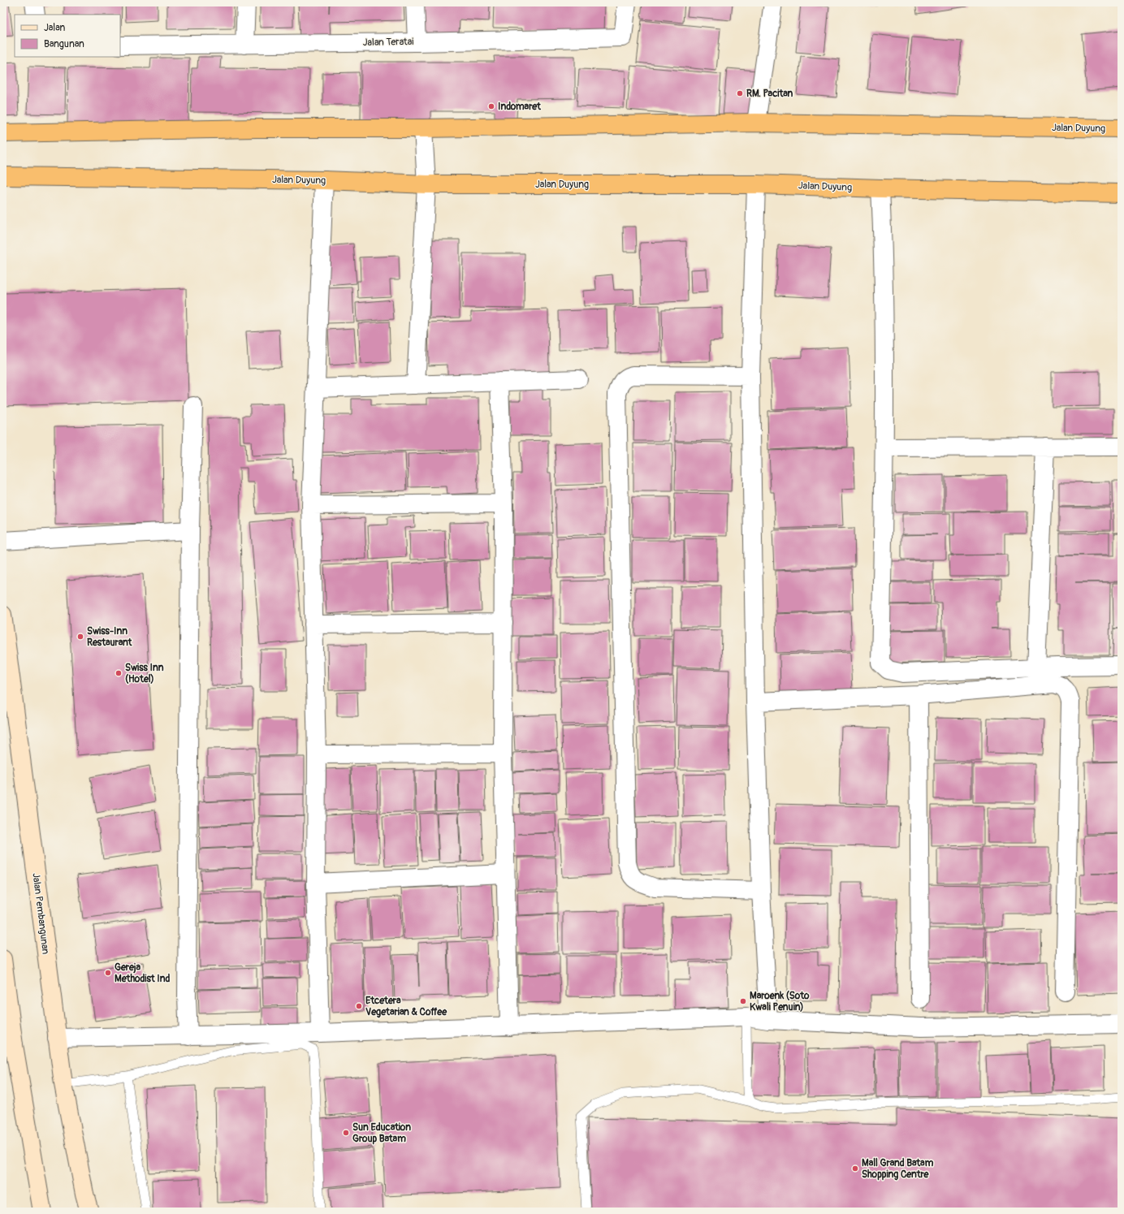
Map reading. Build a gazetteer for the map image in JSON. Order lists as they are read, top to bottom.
{
  "streets": {
    "highway": ["Jalan Duyung"],
    "main road": ["Jalan Pembangunan"],
    "street": ["Jalan Teratai"]
  },
  "places": [
    "RM. Pacitan",
    "Indomaret",
    "Swiss-Inn Restaurant",
    "Swiss Inn (Hotel)",
    "Gereja Methodist Ind",
    "Maroenk (Soto Kwali Penuin)",
    "Etcetera Vegetarian & Coffee",
    "Sun Education Group Batam",
    "Mall Grand Batam Shopping Centre"
  ],
  "legend": ["Jalan", "Bangunan"]
}
